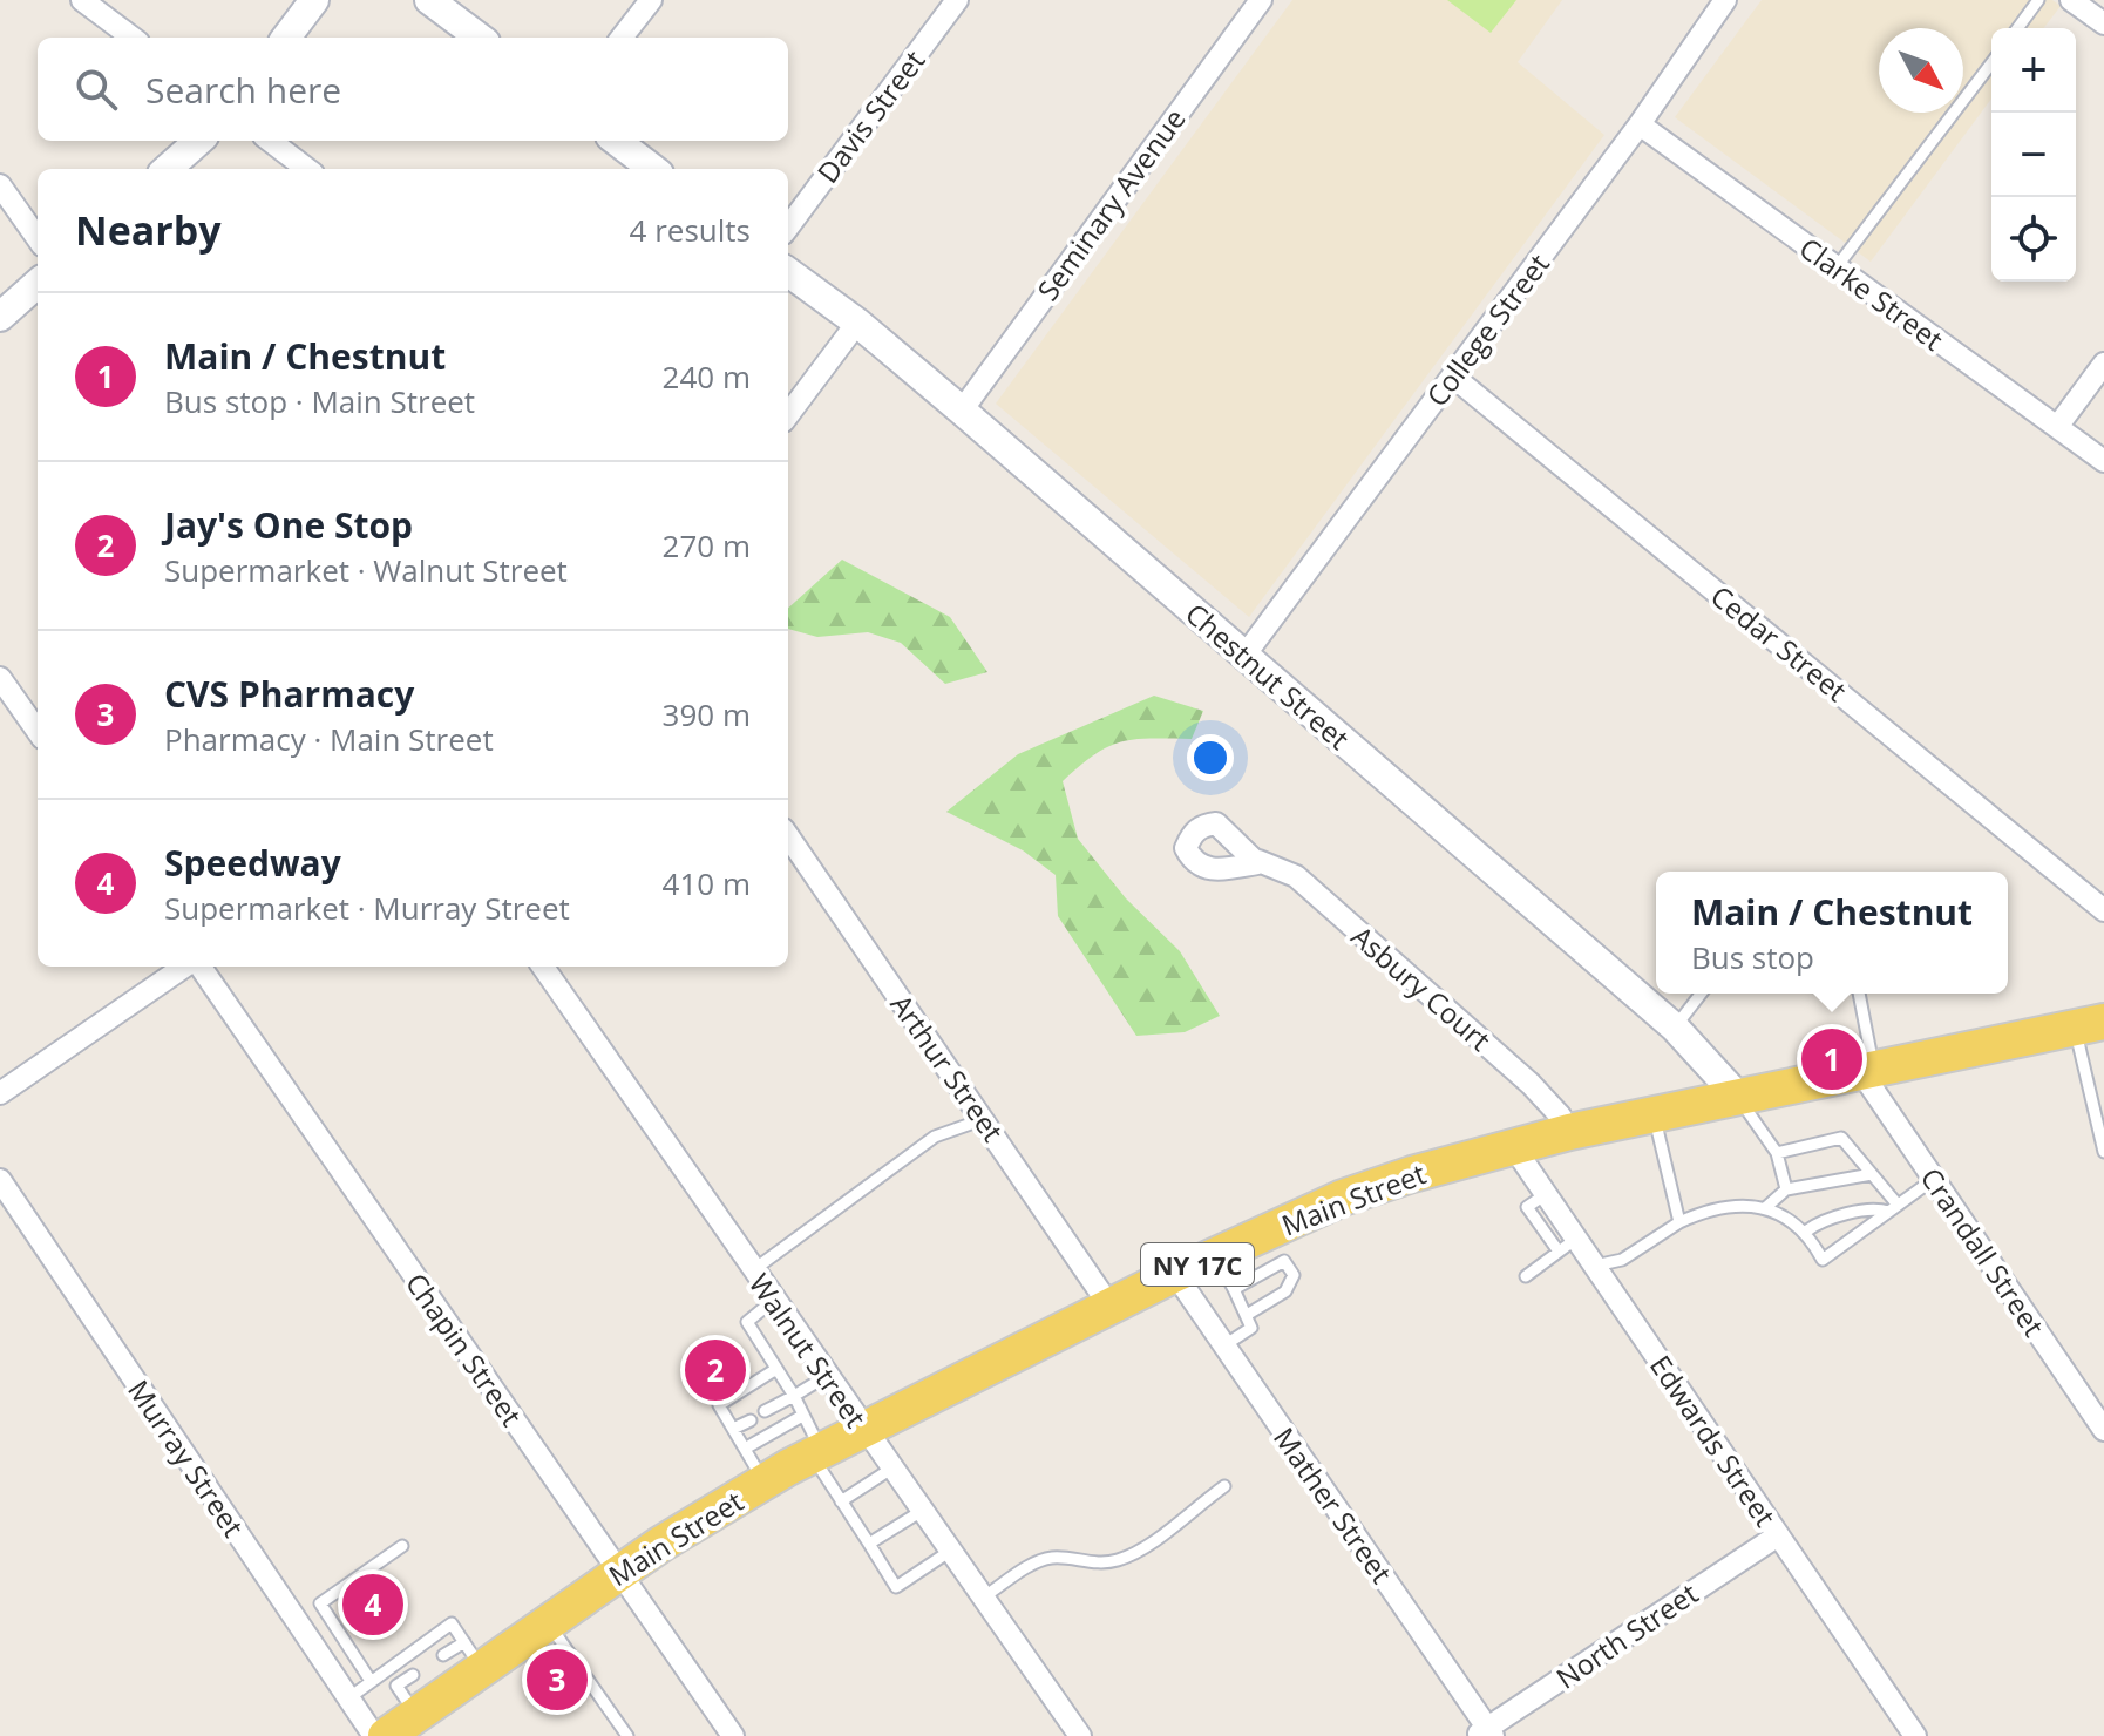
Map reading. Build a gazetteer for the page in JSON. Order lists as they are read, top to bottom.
{
  "streets": {
    "main road": ["Main Street", "NY 17C"],
    "street": [
      "Davis Street",
      "Seminary Avenue",
      "Clarke Street",
      "College Street",
      "Cedar Street",
      "Chestnut Street",
      "Asbury Court",
      "Arthur Street",
      "Crandall Street",
      "Chapin Street",
      "Walnut Street",
      "Edwards Street",
      "Murray Street",
      "Mather Street",
      "North Street"
    ]
  },
  "crossings": [
    ["Seminary Avenue", "Chestnut Street"],
    ["Clarke Street", "College Street"],
    ["College Street", "Cedar Street"],
    ["College Street", "Chestnut Street"],
    ["Chestnut Street", "Main Street"],
    ["Asbury Court", "Main Street"],
    ["Arthur Street", "Main Street"],
    ["Main Street", "Crandall Street"],
    ["Main Street", "Chapin Street"],
    ["Main Street", "Walnut Street"],
    ["Main Street", "Edwards Street"],
    ["Main Street", "Mather Street"],
    ["Edwards Street", "North Street"],
    ["Mather Street", "North Street"]
  ],
  "north": "bottom right",
  "page": {
    "map_buttons": ["+", "−"],
    "search": "Search here",
    "heading": ["Nearby", "4 results"],
    "list": [
      {
        "mark": "1",
        "name": "Main / Chestnut",
        "note": "Bus stop · Main Street",
        "value": "240 m"
      },
      {
        "mark": "2",
        "name": "Jay's One Stop",
        "note": "Supermarket · Walnut Street",
        "value": "270 m"
      },
      {
        "mark": "3",
        "name": "CVS Pharmacy",
        "note": "Pharmacy · Main Street",
        "value": "390 m"
      },
      {
        "mark": "4",
        "name": "Speedway",
        "note": "Supermarket · Murray Street",
        "value": "410 m"
      }
    ],
    "popup": ["Main / Chestnut", "Bus stop"],
    "pins": [
      "1",
      "2",
      "4",
      "3"
    ]
  }
}
